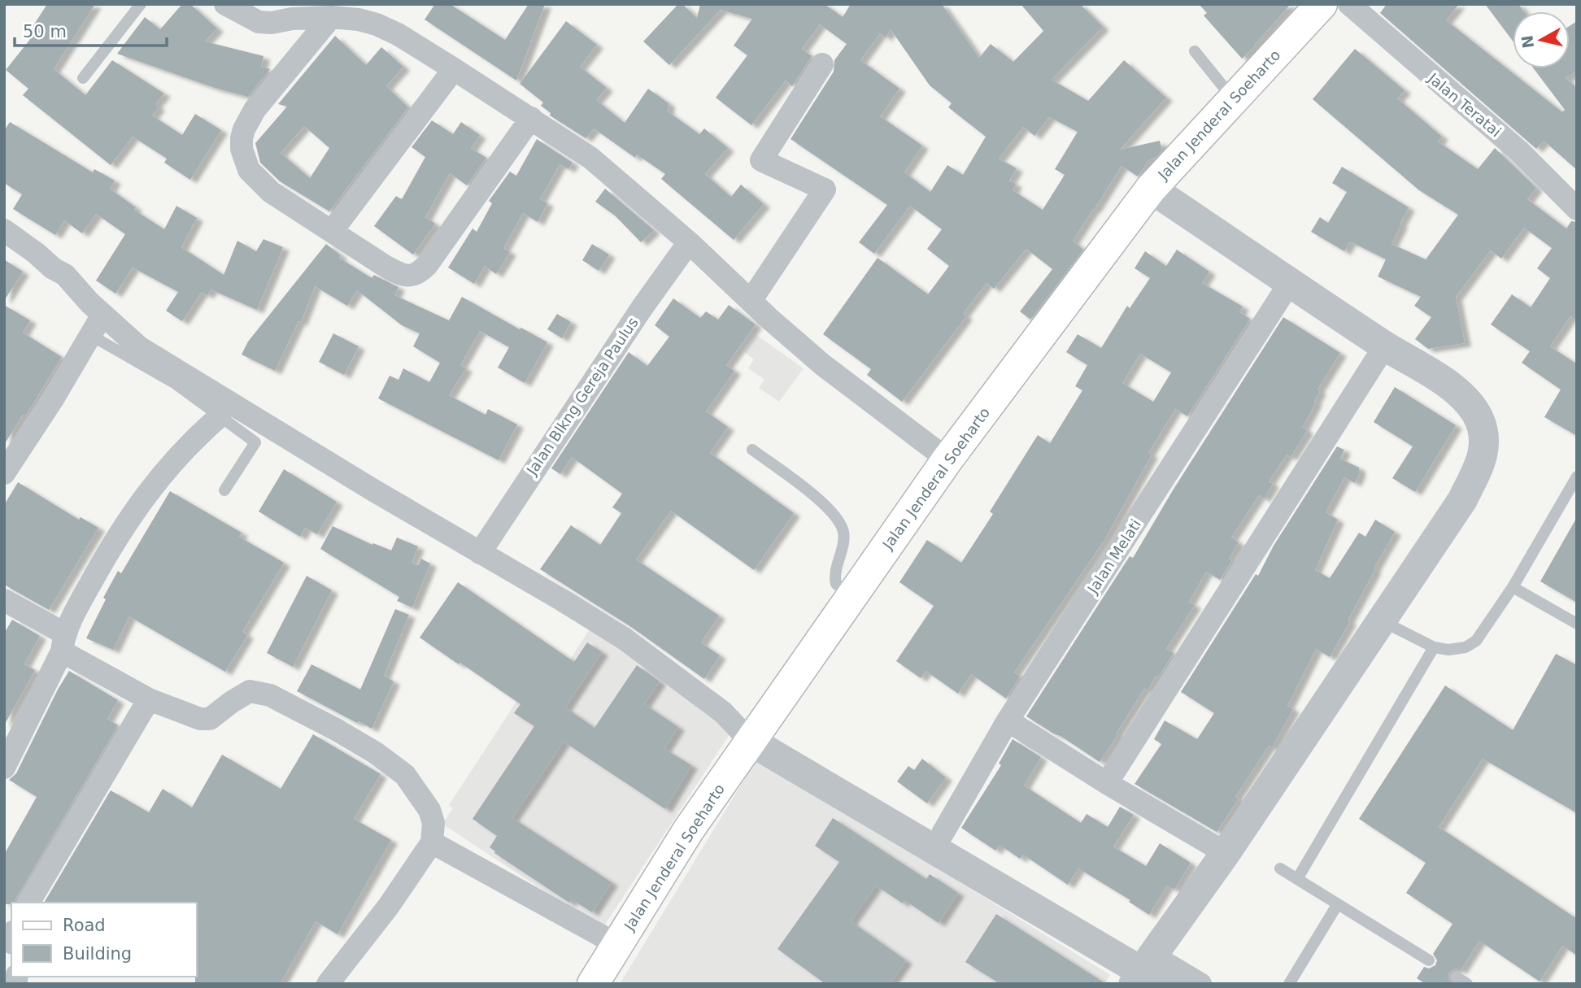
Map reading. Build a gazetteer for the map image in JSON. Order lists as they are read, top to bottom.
{
  "streets": {
    "main road": ["Jalan Jenderal Soeharto"],
    "street": ["Jalan Teratai", "Jalan Blkng Gereja Paulus", "Jalan Melati"]
  },
  "legend": ["Road", "Building"],
  "scale_bar": "50 m",
  "north": "left"
}
